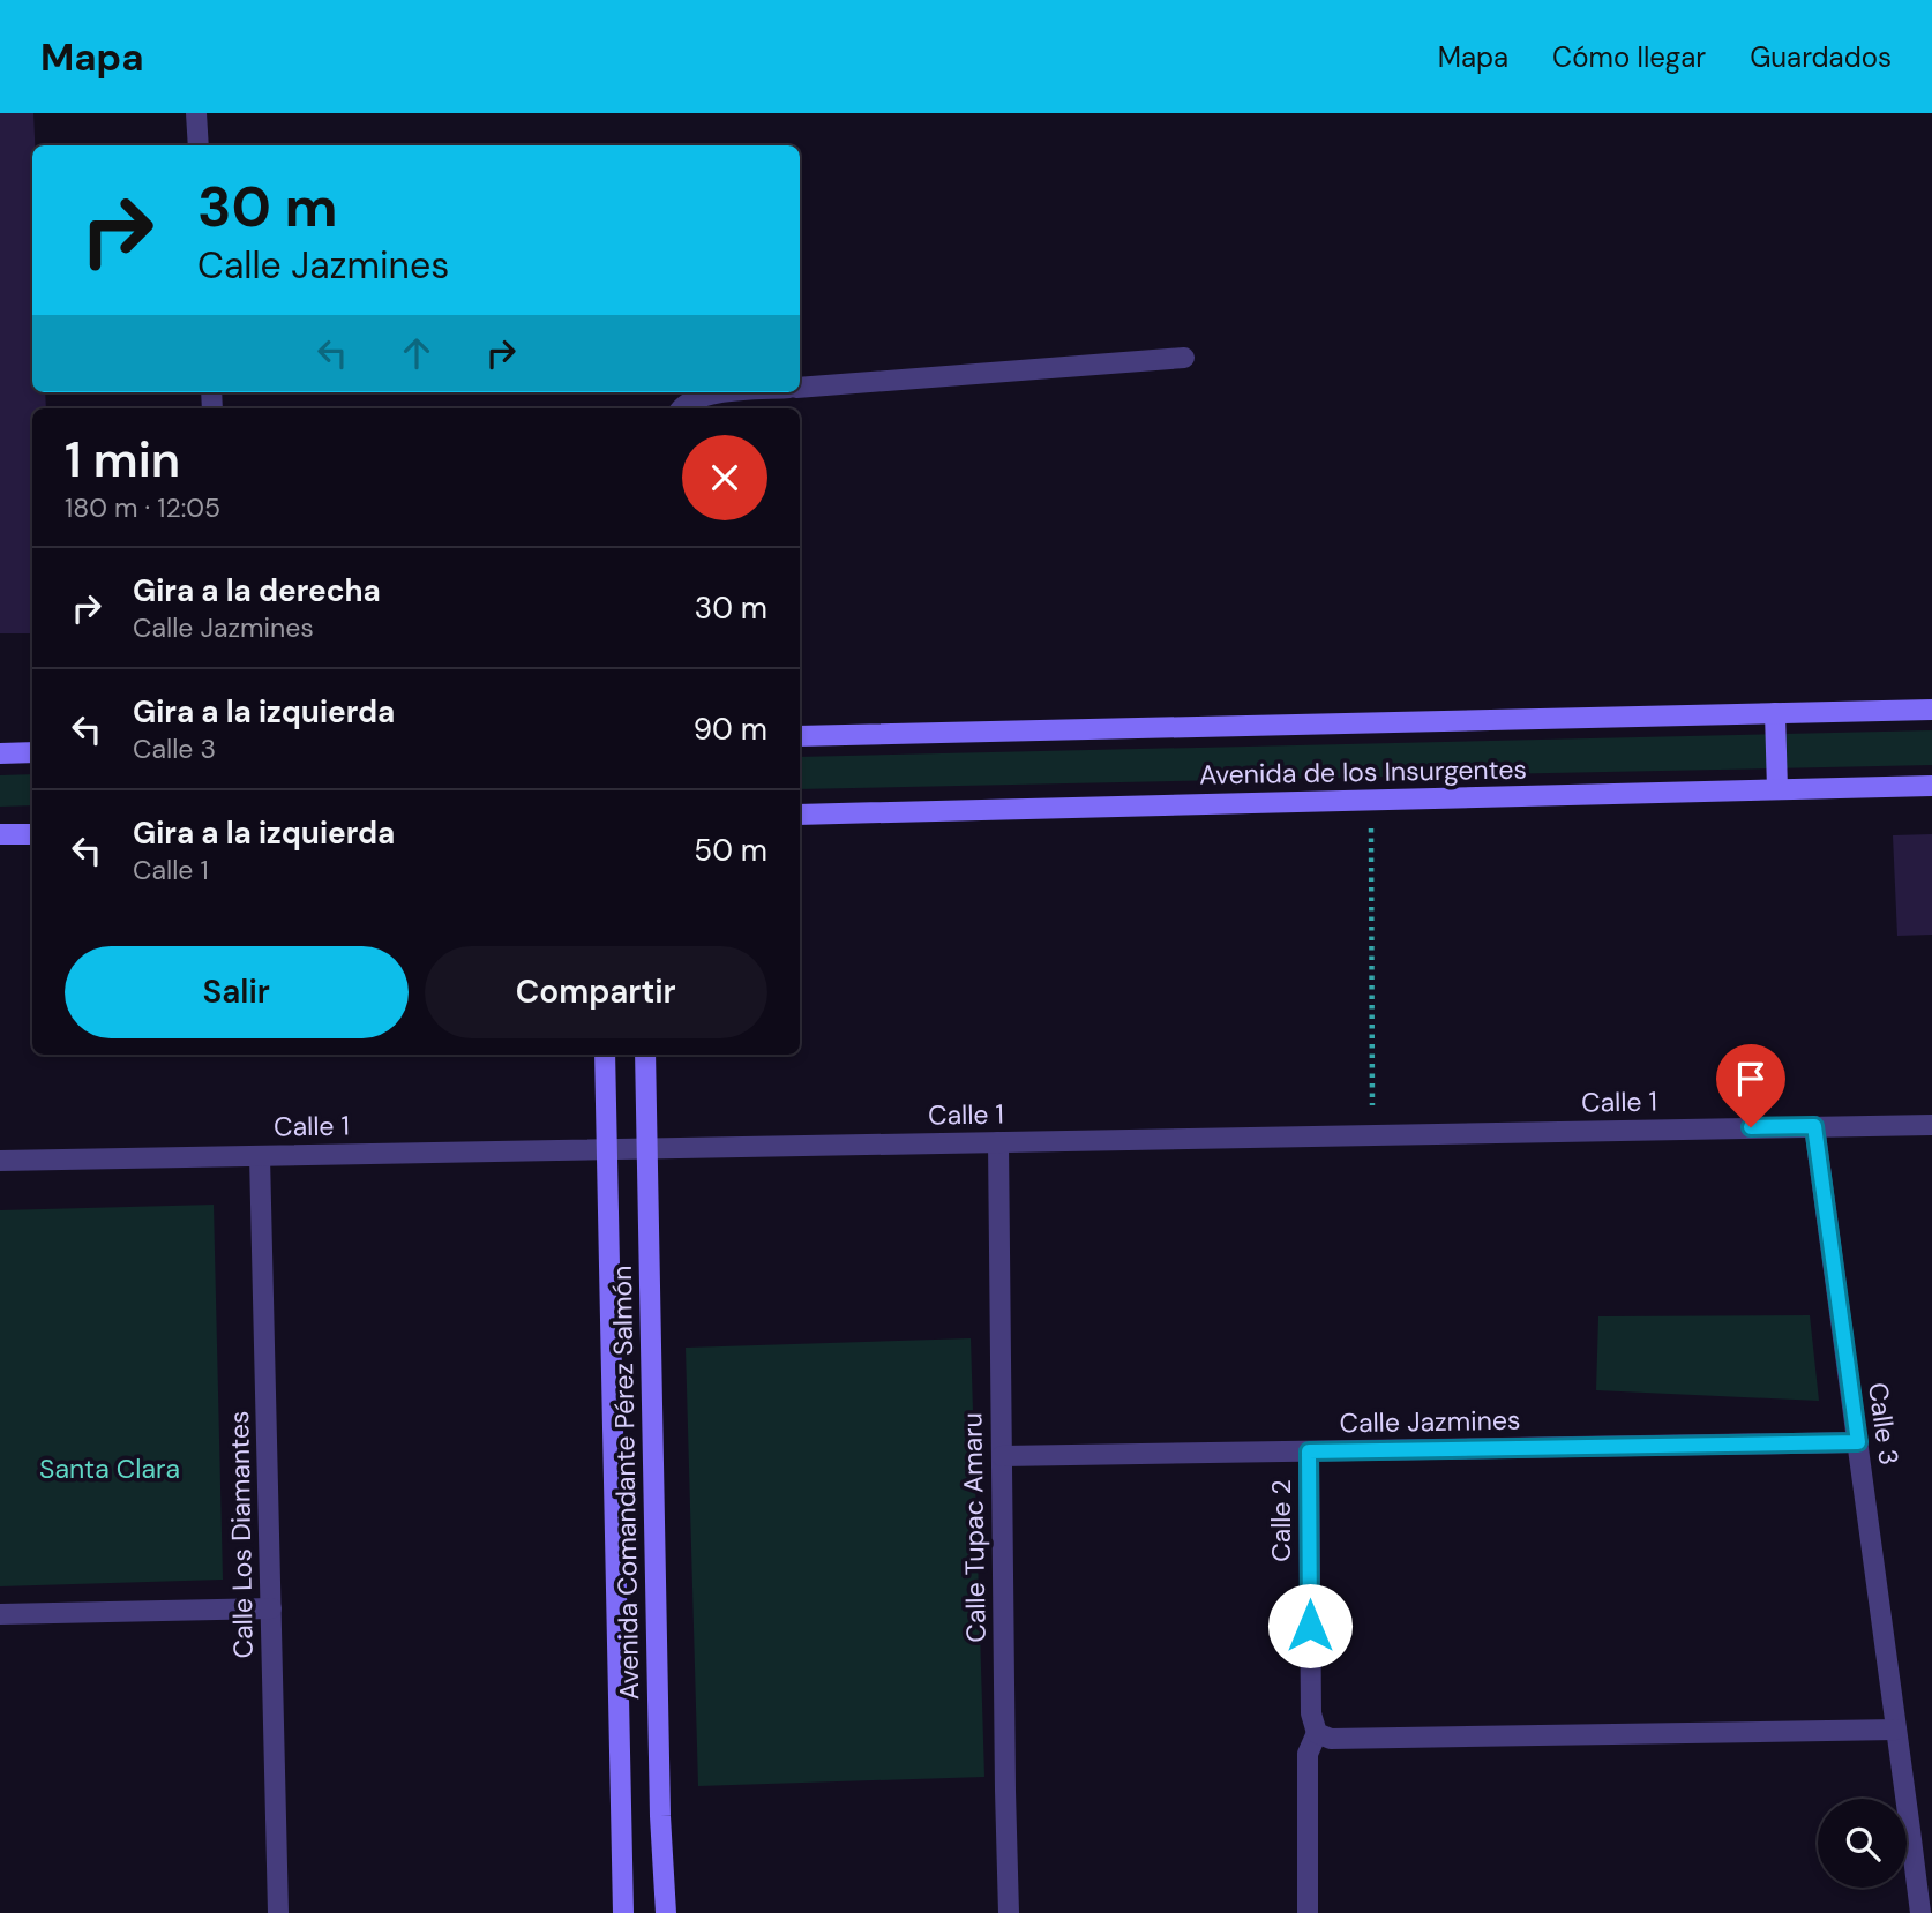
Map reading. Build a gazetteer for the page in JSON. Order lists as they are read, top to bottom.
{
  "streets": {
    "main road": ["Avenida de los Insurgentes", "Avenida Comandante Pérez Salmón"],
    "street": [
      "Calle 1",
      "Calle Jazmines",
      "Calle 3",
      "Calle 2",
      "Calle Tupac Amaru",
      "Calle Los Diamantes"
    ]
  },
  "crossings": [
    ["Calle 1", "Calle 3"],
    ["Calle 1", "Avenida Comandante Pérez Salmón"],
    ["Calle 1", "Calle Tupac Amaru"],
    ["Calle 1", "Calle Los Diamantes"],
    ["Calle Jazmines", "Calle 3"],
    ["Calle Jazmines", "Calle 2"],
    ["Calle Jazmines", "Calle Tupac Amaru"]
  ],
  "parks": ["Santa Clara"],
  "page": {
    "header": "Mapa",
    "nav": ["Mapa", "Cómo llegar", "Guardados"],
    "turn": ["30 m", "Calle Jazmines"],
    "heading": ["1 min", "180 m · 12:05"],
    "list": [
      {
        "name": "Gira a la derecha",
        "note": "Calle Jazmines",
        "value": "30 m"
      },
      {
        "name": "Gira a la izquierda",
        "note": "Calle 3",
        "value": "90 m"
      },
      {
        "name": "Gira a la izquierda",
        "note": "Calle 1",
        "value": "50 m"
      }
    ],
    "buttons": ["Salir", "Compartir"]
  }
}
